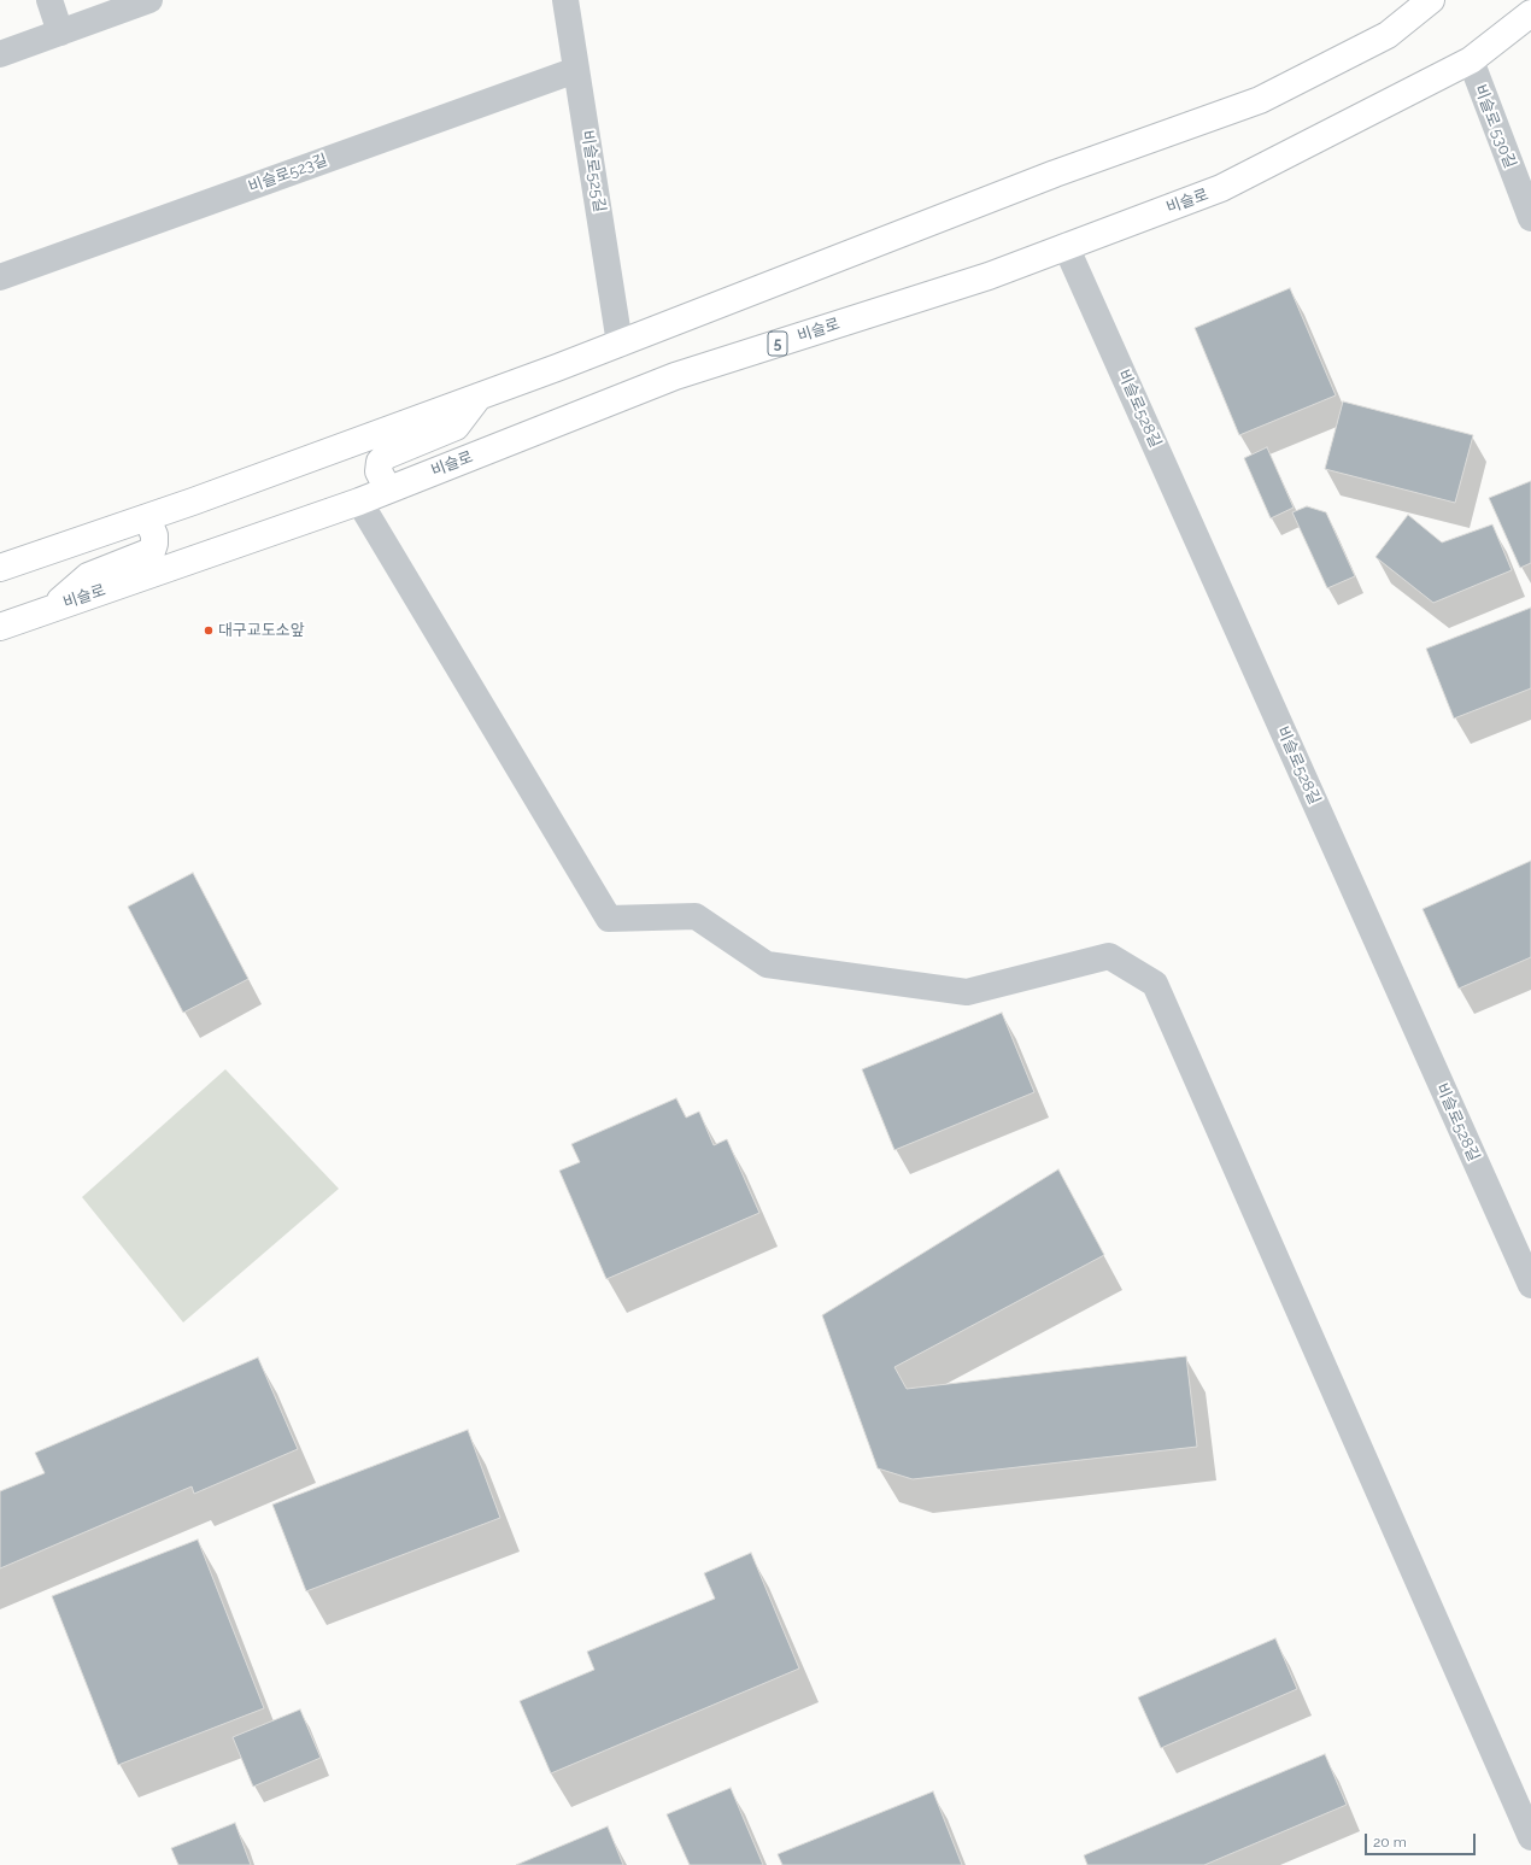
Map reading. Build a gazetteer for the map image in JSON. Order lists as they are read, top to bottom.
{
  "streets": {
    "main road": ["비슬로", "5"],
    "street": [
      "비슬로 530길",
      "비슬로525길",
      "비슬로523길",
      "비슬로528길"
    ]
  },
  "crossings": [
    ["비슬로 530길", "비슬로"],
    ["비슬로525길", "비슬로523길"],
    ["비슬로", "비슬로528길"]
  ],
  "places": ["대구교도소앞"],
  "scale_bar": "20 m"
}
